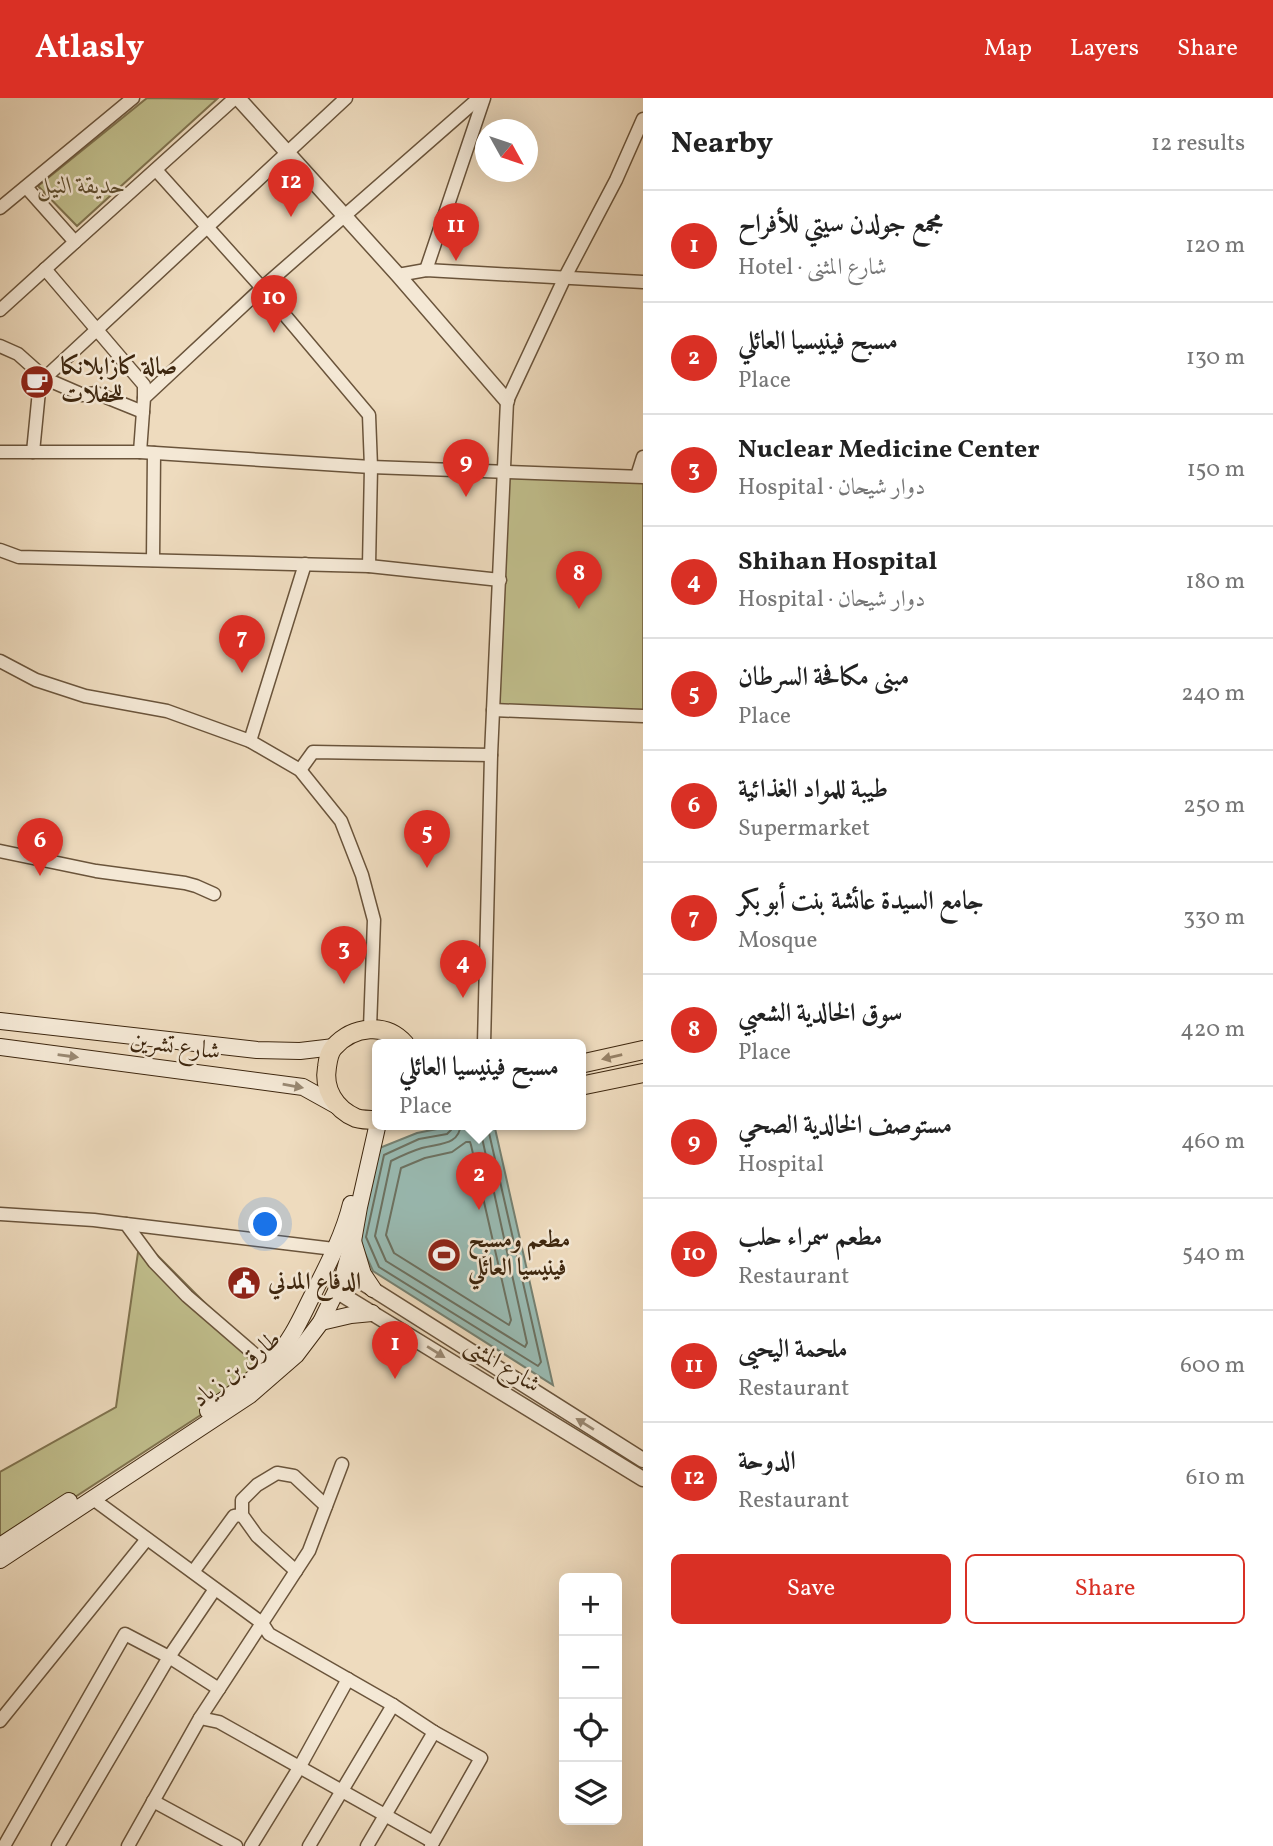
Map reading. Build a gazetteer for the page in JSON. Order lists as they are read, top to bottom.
{
  "streets": {
    "main road": ["شارع تشرين", "طارق بن زياد"],
    "street": ["شارع المثنى"]
  },
  "crossings": [
    ["شارع المثنى", "طارق بن زياد"]
  ],
  "parks": ["حديقة النيل"],
  "places": {
    "cafe": ["صالة كازابلانكا للحفلات"],
    "sports": ["مطعم ومسبح فينيسيا العائلي"],
    "public building": ["الدفاع المدني"]
  },
  "north": "bottom right",
  "page": {
    "header": "Atlasly",
    "nav": ["Map", "Layers", "Share"],
    "heading": ["Nearby", "12 results"],
    "pins": [
      "12",
      "11",
      "10",
      "9",
      "8",
      "7",
      "5",
      "6",
      "3",
      "4",
      "2",
      "1"
    ],
    "list": [
      {
        "mark": "1",
        "name": "مجمع جولدن سيتي للأفراح",
        "note": "Hotel · شارع المثنى",
        "value": "120 m"
      },
      {
        "mark": "2",
        "name": "مسبح فينيسيا العائلي",
        "note": "Place",
        "value": "130 m"
      },
      {
        "mark": "3",
        "name": "Nuclear Medicine Center",
        "note": "Hospital · دوار شيحان",
        "value": "150 m"
      },
      {
        "mark": "4",
        "name": "Shihan Hospital",
        "note": "Hospital · دوار شيحان",
        "value": "180 m"
      },
      {
        "mark": "5",
        "name": "مبنى مكافحة السرطان",
        "note": "Place",
        "value": "240 m"
      },
      {
        "mark": "6",
        "name": "طيبة للمواد الغذائية",
        "note": "Supermarket",
        "value": "250 m"
      },
      {
        "mark": "7",
        "name": "جامع السيدة عائشة بنت أبو بكر",
        "note": "Mosque",
        "value": "330 m"
      },
      {
        "mark": "8",
        "name": "سوق الخالدية الشعبي",
        "note": "Place",
        "value": "420 m"
      },
      {
        "mark": "9",
        "name": "مستوصف الخالدية الصحي",
        "note": "Hospital",
        "value": "460 m"
      },
      {
        "mark": "10",
        "name": "مطعم سمراء حلب",
        "note": "Restaurant",
        "value": "540 m"
      },
      {
        "mark": "11",
        "name": "ملحمة اليحيى",
        "note": "Restaurant",
        "value": "600 m"
      },
      {
        "mark": "12",
        "name": "الدوحة",
        "note": "Restaurant",
        "value": "610 m"
      }
    ],
    "popup": ["مسبح فينيسيا العائلي", "Place"],
    "buttons": ["Save", "Share"],
    "map_buttons": ["+", "−"]
  }
}
